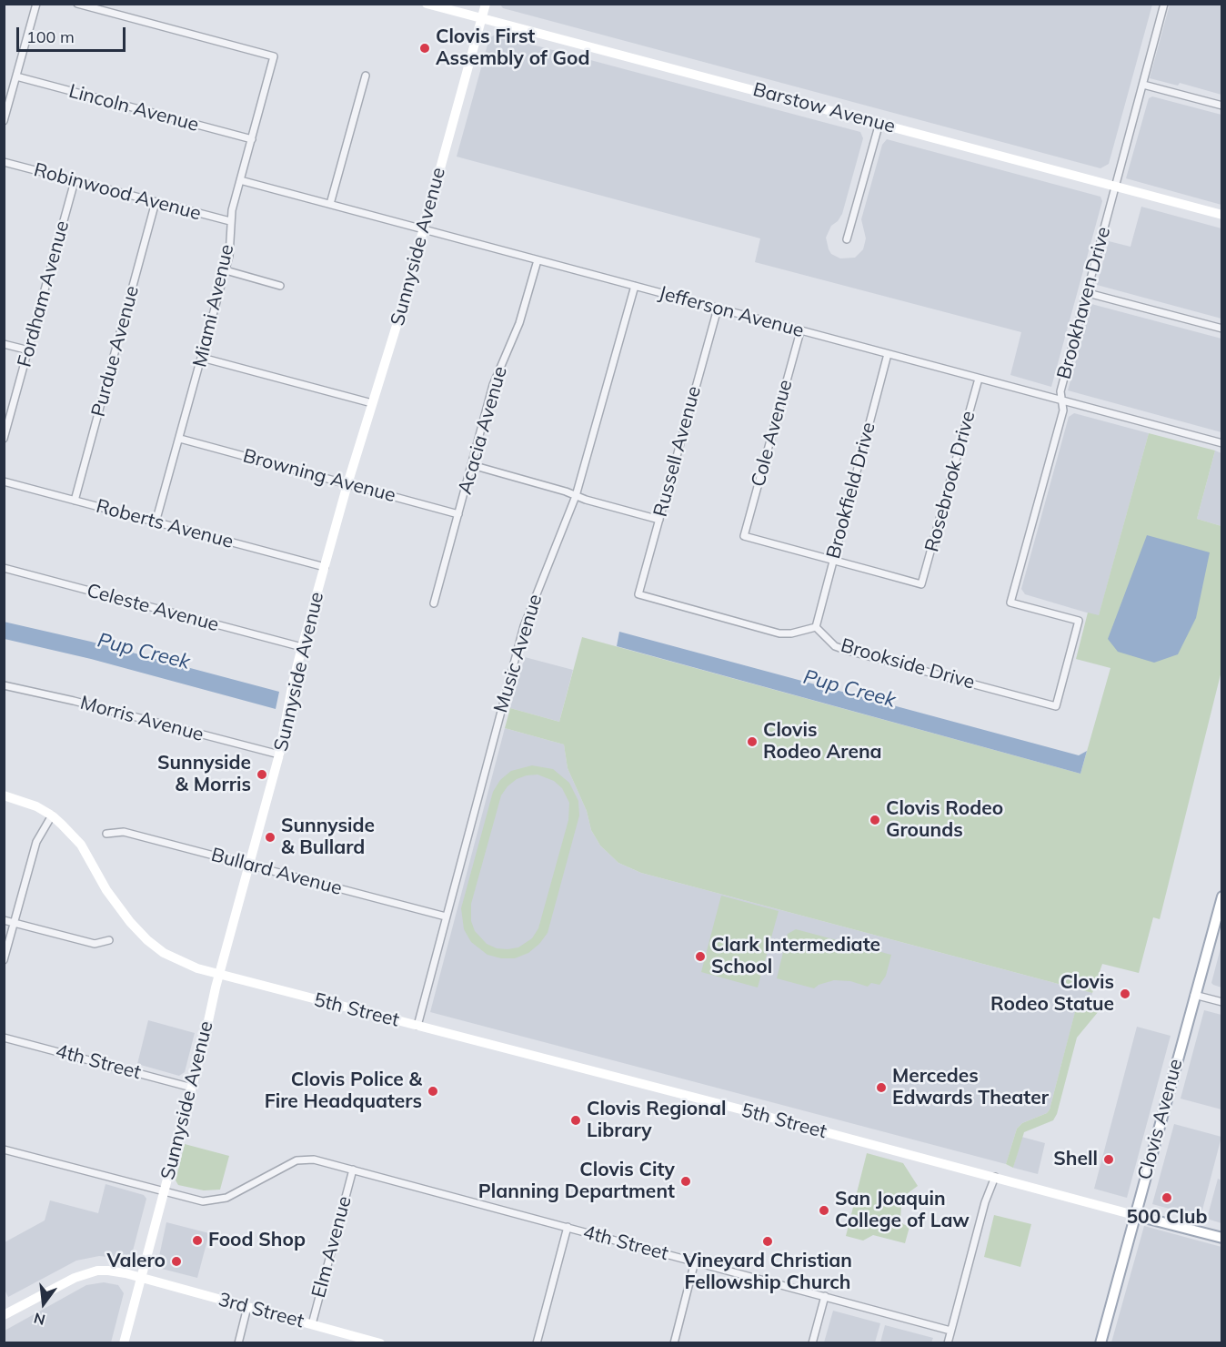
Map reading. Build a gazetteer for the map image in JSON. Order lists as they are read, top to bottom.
{
  "streets": {
    "main road": [
      "Barstow Avenue",
      "Sunnyside Avenue",
      "5th Street",
      "Clovis Avenue",
      "3rd Street"
    ],
    "street": [
      "Lincoln Avenue",
      "Robinwood Avenue",
      "Fordham Avenue",
      "Brookhaven Drive",
      "Miami Avenue",
      "Jefferson Avenue",
      "Purdue Avenue",
      "Acacia Avenue",
      "Cole Avenue",
      "Russell Avenue",
      "Browning Avenue",
      "Rosebrook Drive",
      "Brookfield Drive",
      "Roberts Avenue",
      "Celeste Avenue",
      "Music Avenue",
      "Brookside Drive",
      "Morris Avenue",
      "Bullard Avenue",
      "4th Street",
      "Elm Avenue"
    ]
  },
  "crossings": [
    ["Lincoln Avenue", "Miami Avenue"],
    ["Barstow Avenue", "Sunnyside Avenue"],
    ["Barstow Avenue", "Brookhaven Drive"],
    ["Robinwood Avenue", "Fordham Avenue"],
    ["Robinwood Avenue", "Miami Avenue"],
    ["Robinwood Avenue", "Purdue Avenue"],
    ["Sunnyside Avenue", "Jefferson Avenue"],
    ["Sunnyside Avenue", "Browning Avenue"],
    ["Sunnyside Avenue", "Roberts Avenue"],
    ["Sunnyside Avenue", "Celeste Avenue"],
    ["Sunnyside Avenue", "Morris Avenue"],
    ["Sunnyside Avenue", "Bullard Avenue"],
    ["Sunnyside Avenue", "5th Street"],
    ["Sunnyside Avenue", "4th Street"],
    ["Sunnyside Avenue", "3rd Street"],
    ["Brookhaven Drive", "Jefferson Avenue"],
    ["Brookhaven Drive", "Brookside Drive"],
    ["Miami Avenue", "Jefferson Avenue"],
    ["Miami Avenue", "Browning Avenue"],
    ["Miami Avenue", "Roberts Avenue"],
    ["Jefferson Avenue", "Acacia Avenue"],
    ["Jefferson Avenue", "Cole Avenue"],
    ["Jefferson Avenue", "Russell Avenue"],
    ["Jefferson Avenue", "Rosebrook Drive"],
    ["Jefferson Avenue", "Brookfield Drive"],
    ["Jefferson Avenue", "Music Avenue"],
    ["Purdue Avenue", "Roberts Avenue"],
    ["Acacia Avenue", "Browning Avenue"],
    ["Cole Avenue", "Rosebrook Drive"],
    ["Cole Avenue", "Brookfield Drive"],
    ["Russell Avenue", "Brookfield Drive"],
    ["Russell Avenue", "Brookside Drive"],
    ["Rosebrook Drive", "Brookfield Drive"],
    ["Brookfield Drive", "Brookside Drive"],
    ["Music Avenue", "Bullard Avenue"],
    ["Music Avenue", "5th Street"],
    ["5th Street", "Clovis Avenue"],
    ["4th Street", "Elm Avenue"],
    ["Elm Avenue", "3rd Street"]
  ],
  "water": ["Pup Creek"],
  "places": [
    "Clovis First Assembly of God",
    "Clovis Rodeo Arena",
    "Sunnyside & Morris",
    "Clovis Rodeo Grounds",
    "Sunnyside & Bullard",
    "Clark Intermediate School",
    "Clovis Rodeo Statue",
    "Mercedes Edwards Theater",
    "Clovis Police & Fire Headquaters",
    "Clovis Regional Library",
    "Shell",
    "Clovis City Planning Department",
    "500 Club",
    "San Joaquin College of Law",
    "Food Shop",
    "Vineyard Christian Fellowship Church",
    "Valero"
  ],
  "scale_bar": "100 m",
  "north": "bottom"
}
